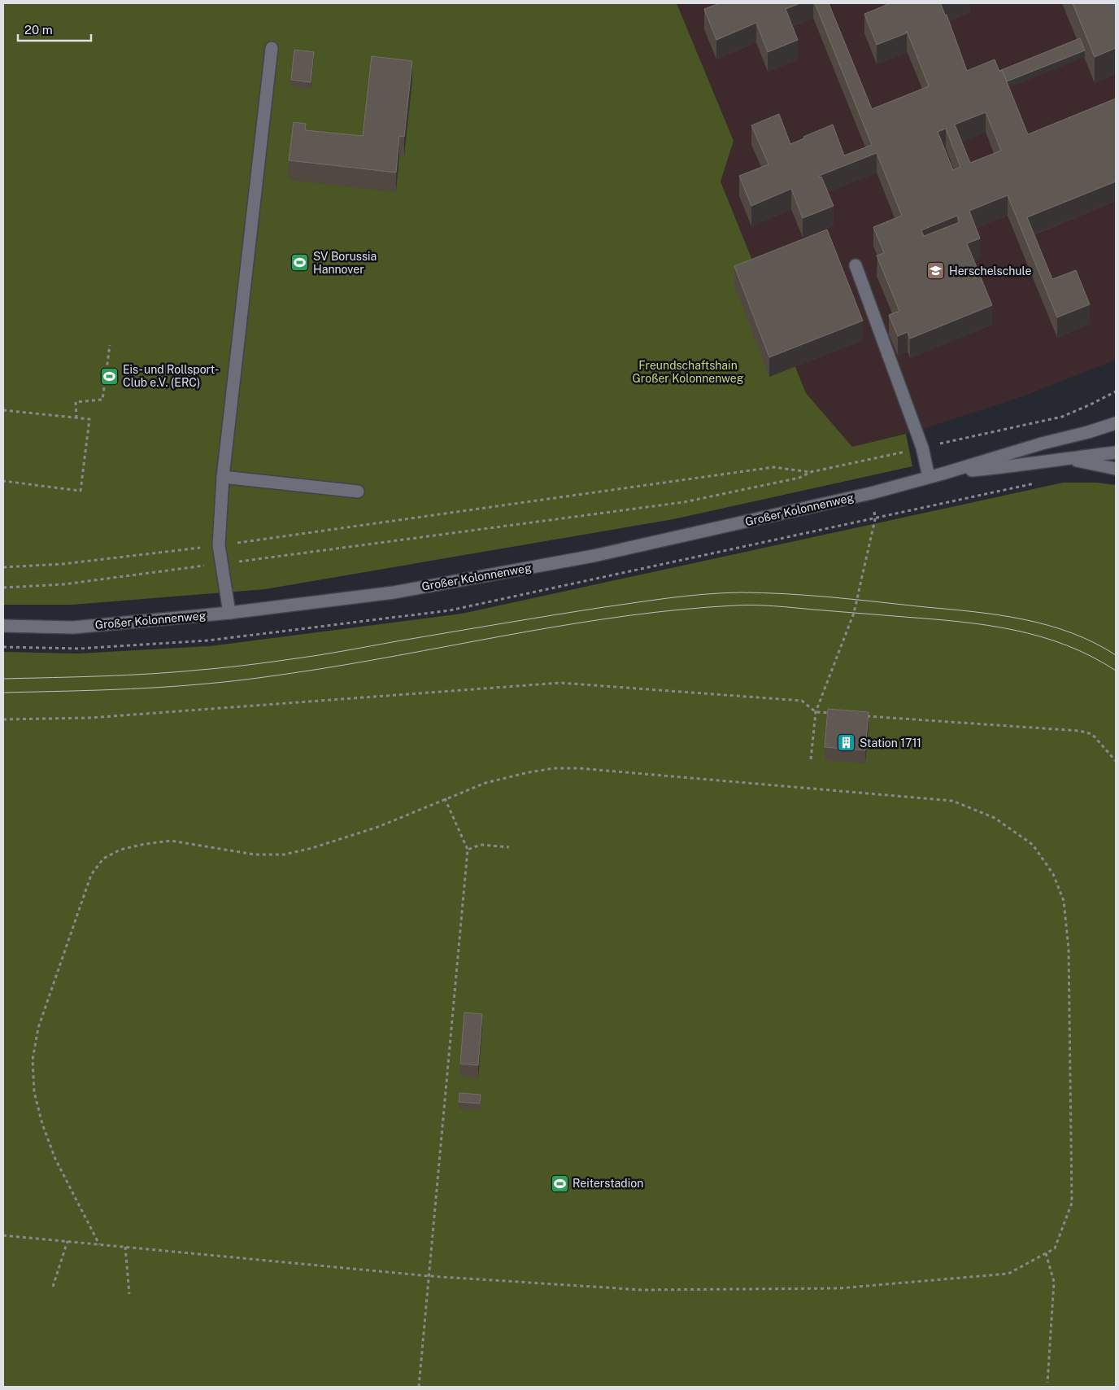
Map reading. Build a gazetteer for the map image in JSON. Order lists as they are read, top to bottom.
{
  "streets": {
    "street": ["Großer Kolonnenweg"]
  },
  "parks": ["Freundschaftshain Großer Kolonnenweg"],
  "places": {
    "sports": ["SV Borussia Hannover", "Eis- und Rollsport- Club e.V. (ERC)", "Reiterstadion"],
    "school or university": ["Herschelschule"],
    "building": ["Station 1711"]
  },
  "scale_bar": "20 m"
}
